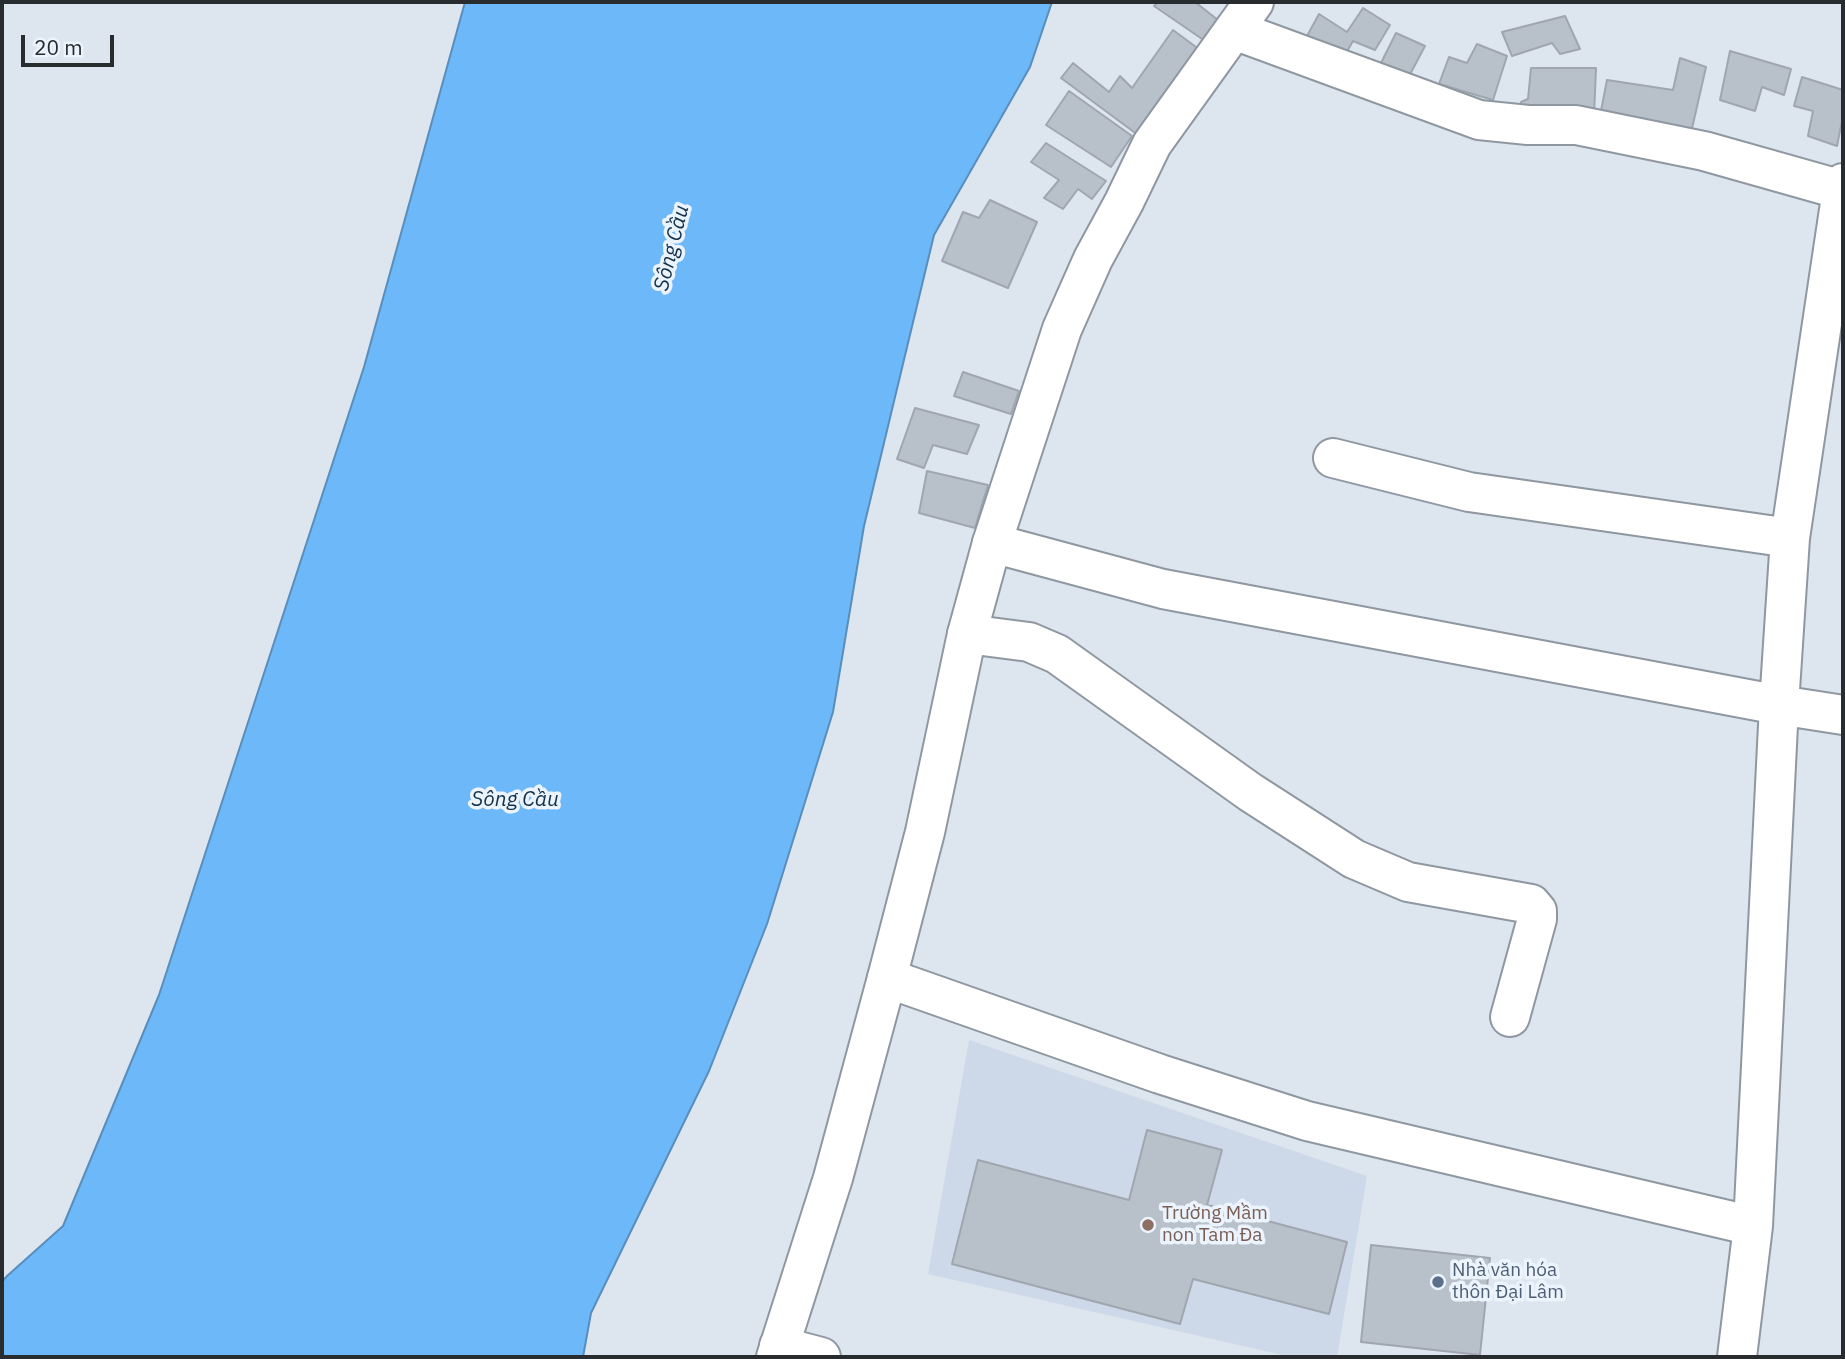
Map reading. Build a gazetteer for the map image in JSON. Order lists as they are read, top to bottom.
{
  "water": ["Sông Cầu"],
  "places": ["Trường Mầm non Tam Đa", "Nhà văn hóa thôn Đại Lâm"],
  "scale_bar": "20 m"
}
